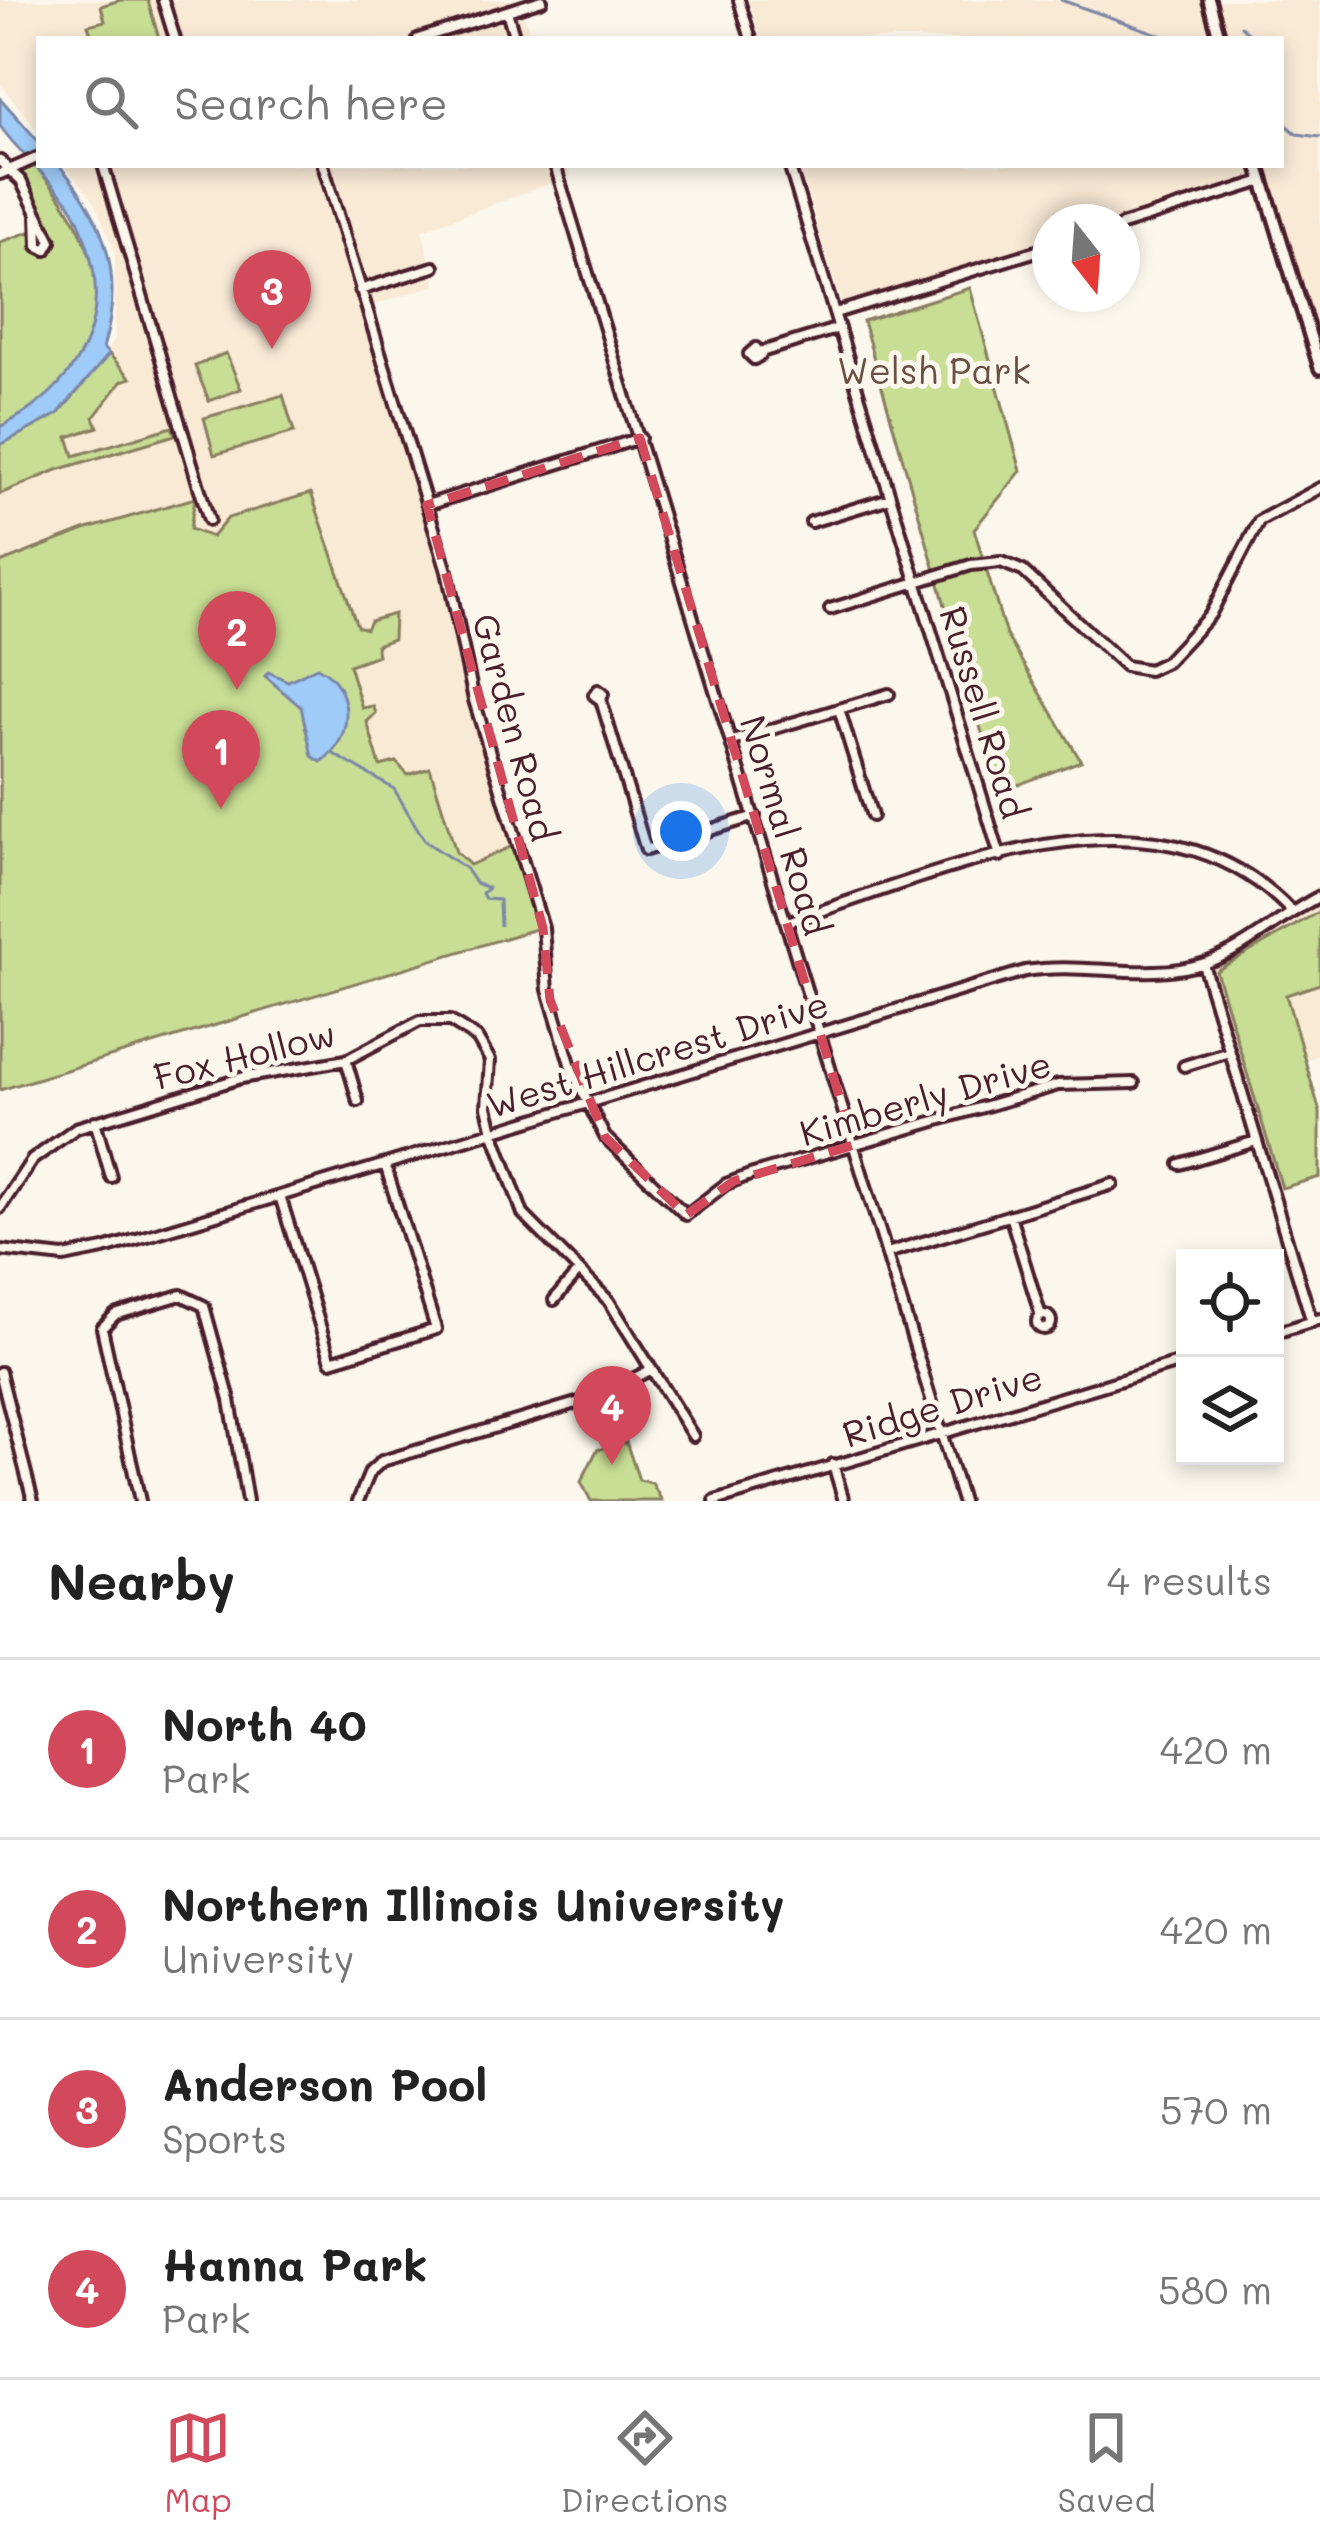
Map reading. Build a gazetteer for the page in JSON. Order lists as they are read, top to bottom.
{
  "streets": {
    "street": [
      "Russell Road",
      "Garden Road",
      "Normal Road",
      "West Hillcrest Drive",
      "Fox Hollow",
      "Kimberly Drive",
      "Ridge Drive"
    ]
  },
  "crossings": [
    ["Garden Road", "West Hillcrest Drive"],
    ["Garden Road", "Kimberly Drive"],
    ["Normal Road", "West Hillcrest Drive"],
    ["Normal Road", "Kimberly Drive"],
    ["Normal Road", "Ridge Drive"],
    ["West Hillcrest Drive", "Fox Hollow"]
  ],
  "parks": ["Welsh Park"],
  "north": "bottom",
  "page": {
    "search": "Search here",
    "pins": [
      "3",
      "2",
      "1",
      "4"
    ],
    "heading": ["Nearby", "4 results"],
    "list": [
      {
        "mark": "1",
        "name": "North 40",
        "note": "Park",
        "value": "420 m"
      },
      {
        "mark": "2",
        "name": "Northern Illinois University",
        "note": "University",
        "value": "420 m"
      },
      {
        "mark": "3",
        "name": "Anderson Pool",
        "note": "Sports",
        "value": "570 m"
      },
      {
        "mark": "4",
        "name": "Hanna Park",
        "note": "Park",
        "value": "580 m"
      }
    ],
    "nav": ["Map", "Directions", "Saved"]
  }
}
